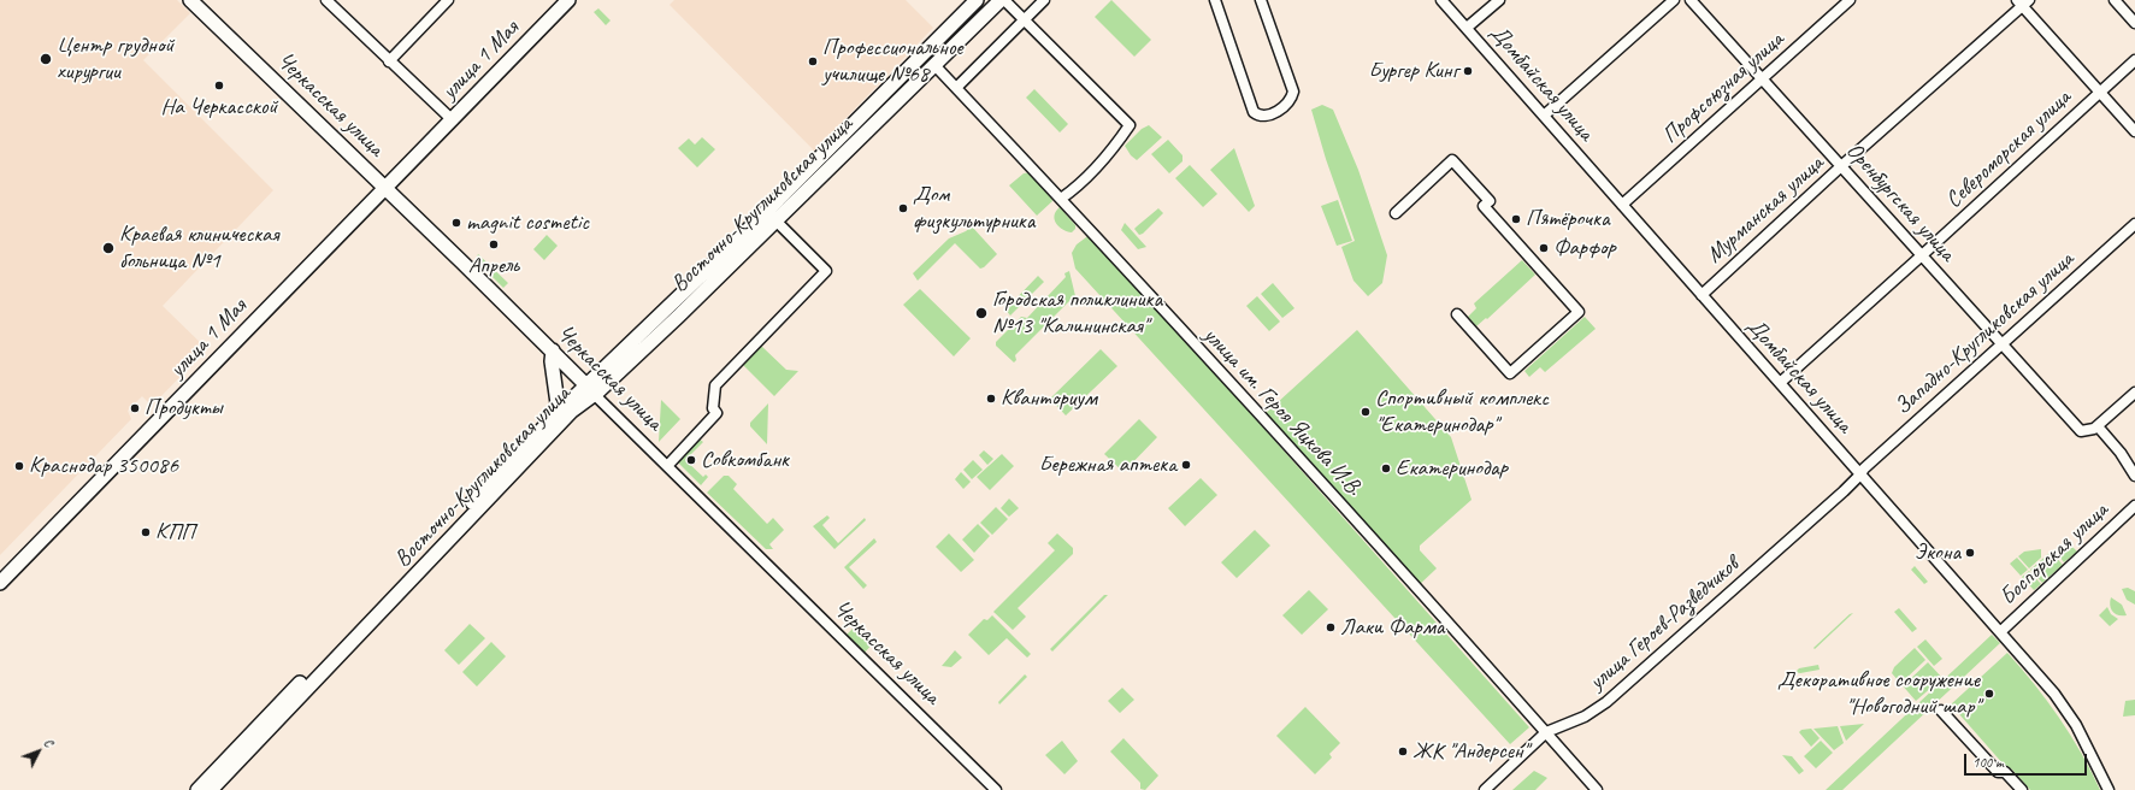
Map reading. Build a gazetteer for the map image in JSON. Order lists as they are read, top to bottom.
{
  "streets": {
    "street": [
      "улица 1 Мая",
      "Домбайская улица",
      "Профсоюзная улица",
      "Черкасская улица",
      "Североморская улица",
      "Оренбургская улица",
      "Восточно-Кругликовская улица",
      "Мурманская улица",
      "Западно-Кругликовская улица",
      "улица им. Героя Яцкова И.В.",
      "Боспорская улица",
      "улица Героев-Разведчиков"
    ]
  },
  "crossings": [
    ["улица 1 Мая", "Черкасская улица"],
    ["Домбайская улица", "Профсоюзная улица"],
    ["Домбайская улица", "Североморская улица"],
    ["Домбайская улица", "Мурманская улица"],
    ["Домбайская улица", "Западно-Кругликовская улица"],
    ["Домбайская улица", "Боспорская улица"],
    ["Домбайская улица", "улица Героев-Разведчиков"],
    ["Профсоюзная улица", "Оренбургская улица"],
    ["Черкасская улица", "Восточно-Кругликовская улица"],
    ["Североморская улица", "Оренбургская улица"],
    ["Оренбургская улица", "Мурманская улица"],
    ["Оренбургская улица", "Западно-Кругликовская улица"],
    ["Восточно-Кругликовская улица", "улица им. Героя Яцкова И.В."],
    ["Западно-Кругликовская улица", "улица Героев-Разведчиков"],
    ["улица им. Героя Яцкова И.В.", "улица Героев-Разведчиков"]
  ],
  "places": [
    "Центр грудной хирургии",
    "Профессиональное училище №68",
    "Бургер Кинг",
    "На Черкасской",
    "Дом физкультурника",
    "Пятёрочка",
    "magnit cosmetic",
    "Апрель",
    "Краевая клиническая больница №1",
    "Фарфор",
    "Городская поликлиника №13 \"Калининская\"",
    "Кванториум",
    "Продукты",
    "Спортивный комплекс \"Екатеринодар\"",
    "Совкомбанк",
    "Бережная аптека",
    "Краснодар 350086",
    "Екатеринодар",
    "КПП",
    "Экона",
    "Лаки Фарма",
    "Декоративное сооружение \"Новогодний шар\"",
    "ЖК \"Андерсен\""
  ],
  "scale_bar": "100 m",
  "north": "top right"
}
